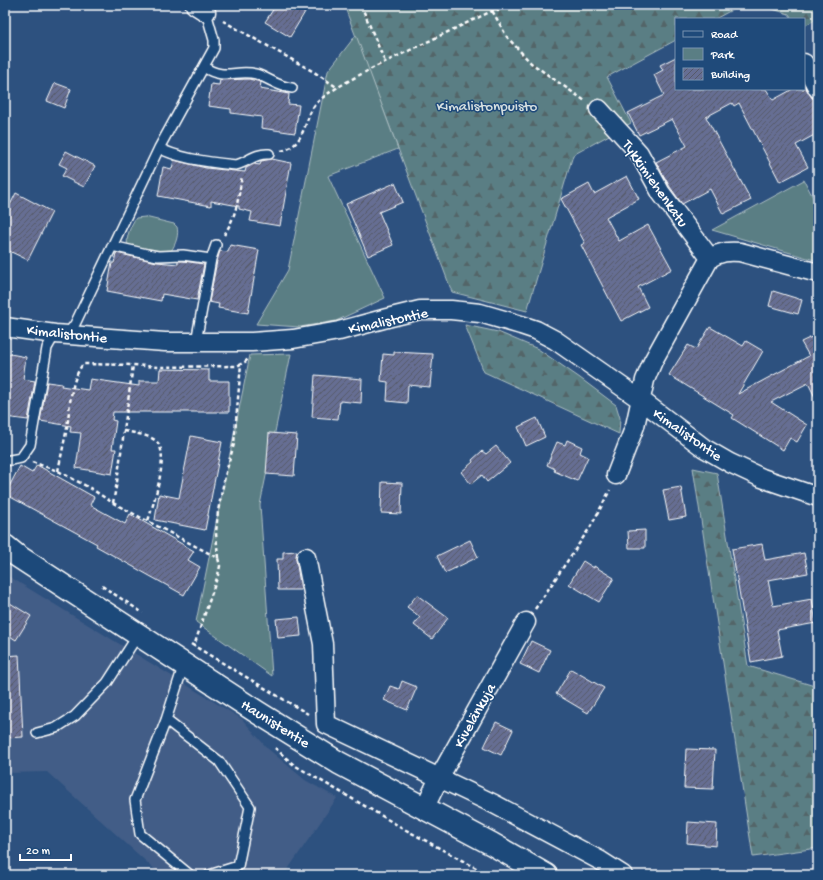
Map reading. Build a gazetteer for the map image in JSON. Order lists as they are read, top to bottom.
{
  "streets": {
    "street": [
      "Tykkimiehenkatu",
      "Kimalistontie",
      "Kivelänkuja",
      "Haunistentie"
    ]
  },
  "crossings": [
    ["Kivelänkuja", "Haunistentie"]
  ],
  "parks": ["Kimalistonpuisto"],
  "legend": ["Road", "Park", "Building"],
  "scale_bar": "20 m"
}
